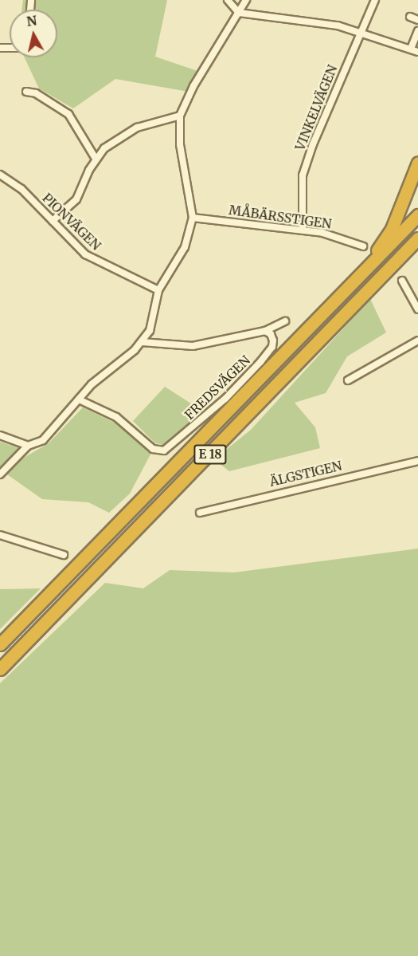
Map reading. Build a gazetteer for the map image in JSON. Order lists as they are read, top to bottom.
{
  "streets": {
    "highway": ["E 18"],
    "street": [
      "VINKELVÄGEN",
      "MÅBÄRSSTIGEN",
      "PIONVÄGEN",
      "FREDSVÄGEN",
      "ÄLGSTIGEN"
    ]
  },
  "crossings": [
    ["VINKELVÄGEN", "MÅBÄRSSTIGEN"]
  ],
  "north": "top"
}
